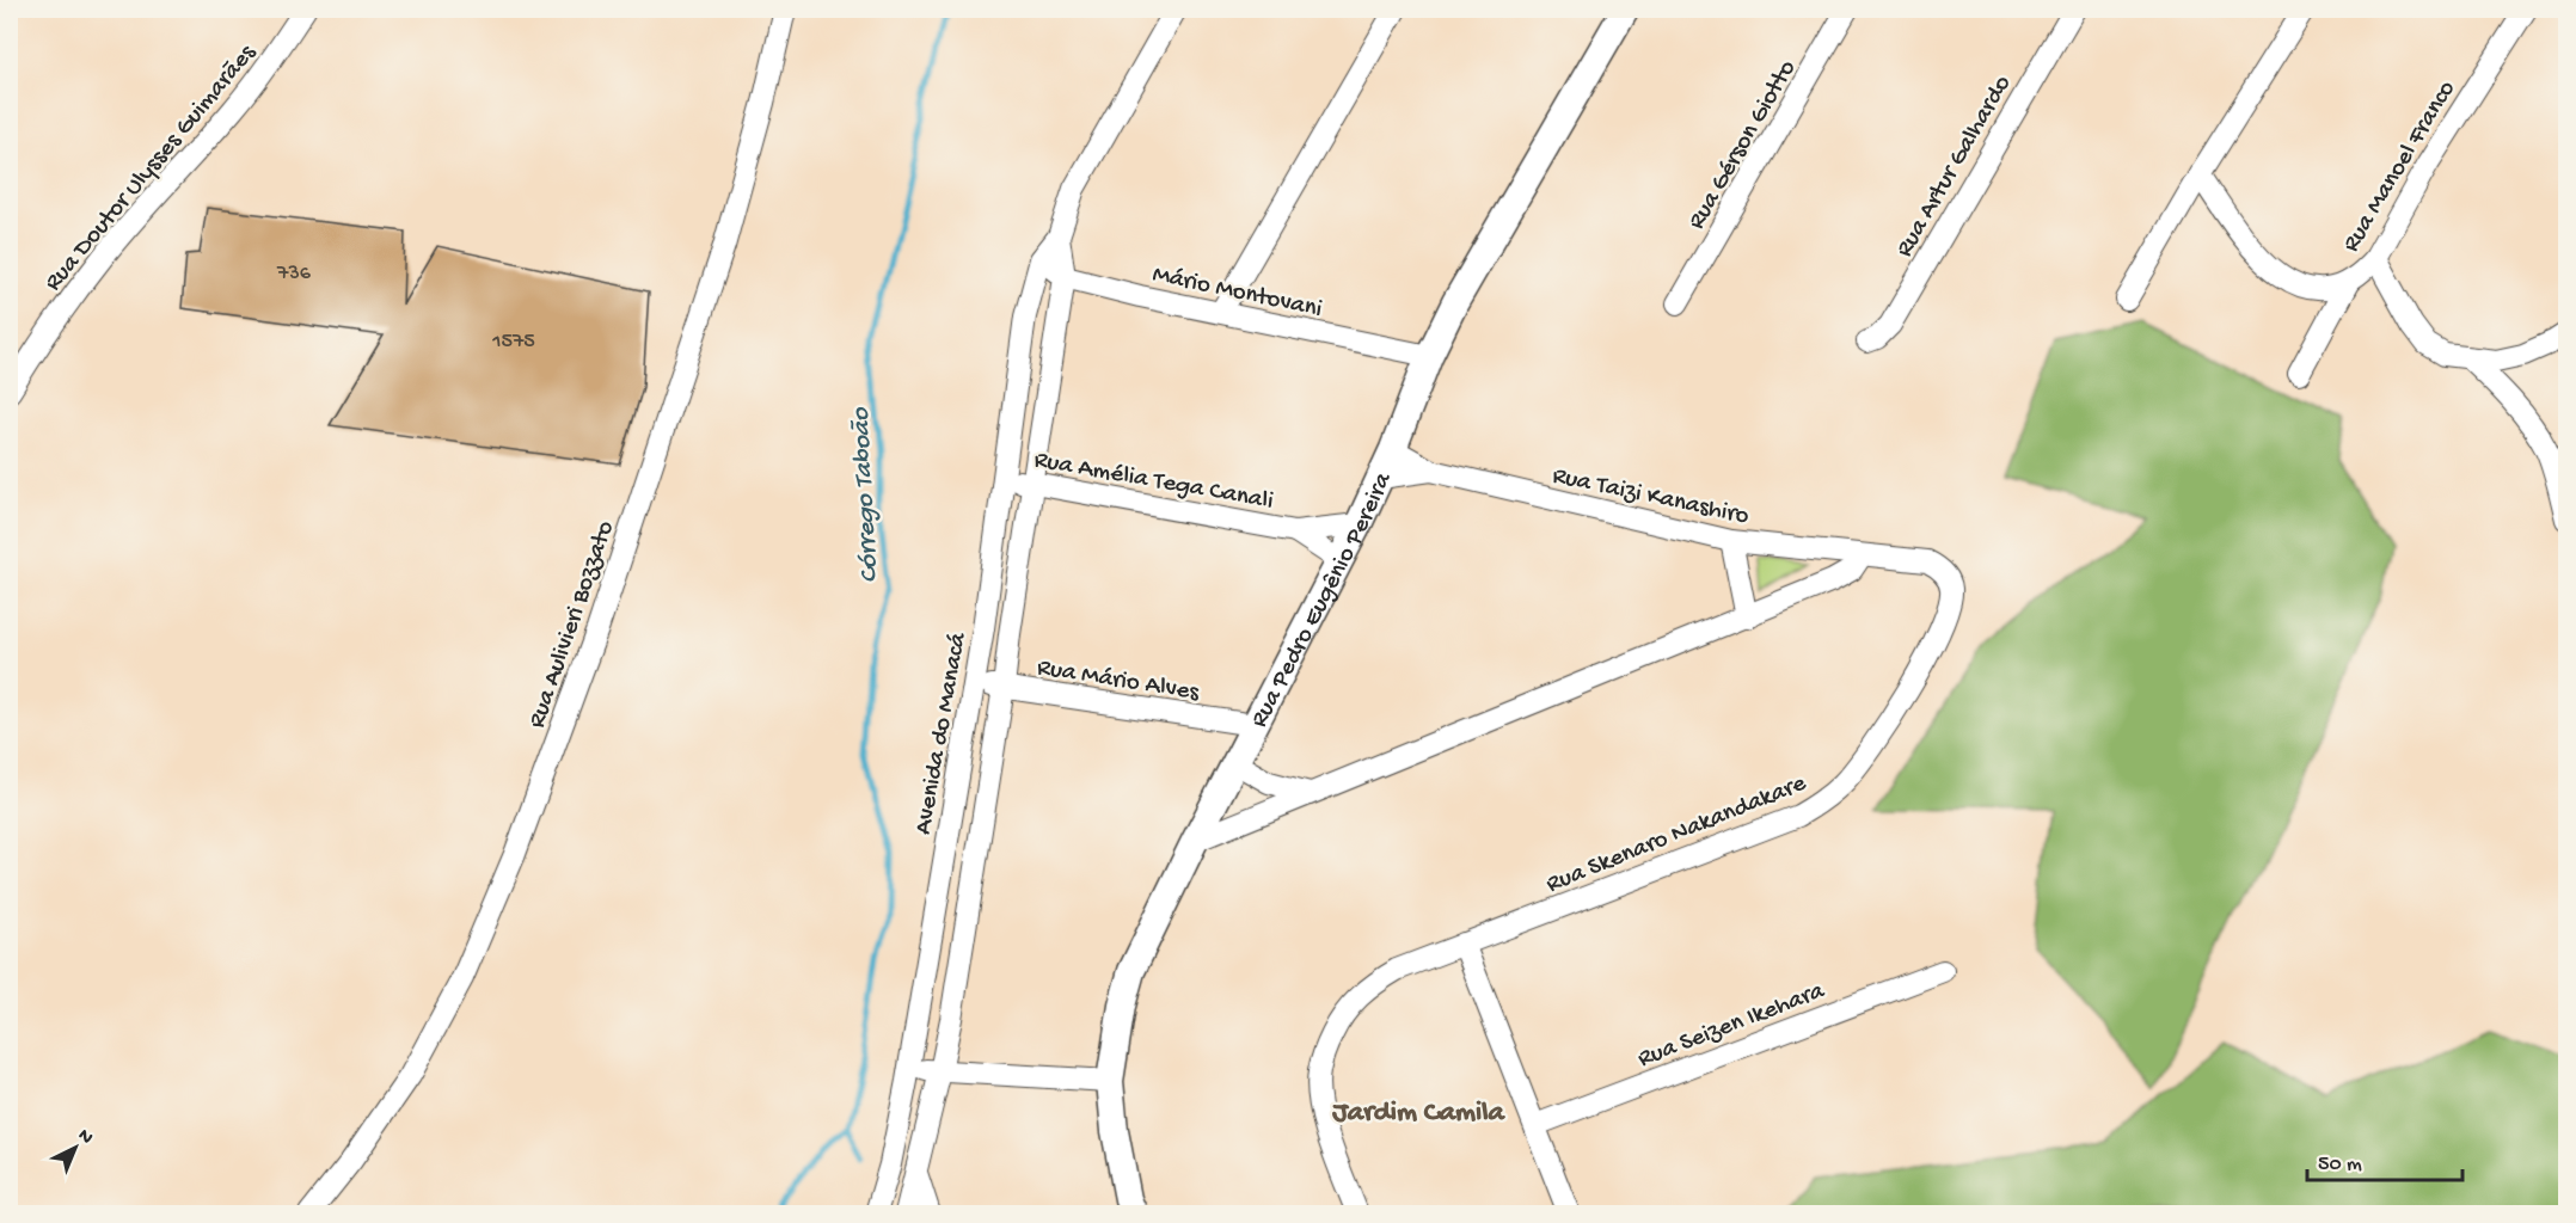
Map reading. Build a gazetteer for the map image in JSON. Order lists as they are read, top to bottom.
{
  "streets": {
    "street": [
      "Rua Gérson Giotto",
      "Rua Artur Galhardo",
      "Rua Manoel Franco",
      "Rua Doutor Ulysses Guimarães",
      "Mário Montovani",
      "Rua Amélia Tega Canali",
      "Rua Taizi Kanashiro",
      "Rua Pedro Eugênio Pereira",
      "Rua Aulivieri Bozzato",
      "Rua Mário Alves",
      "Avenida do Manacá",
      "Rua Skenaro Nakandakare",
      "Rua Seizen Ikehara"
    ]
  },
  "crossings": [
    ["Mário Montovani", "Rua Pedro Eugênio Pereira"],
    ["Mário Montovani", "Avenida do Manacá"],
    ["Rua Amélia Tega Canali", "Rua Pedro Eugênio Pereira"],
    ["Rua Amélia Tega Canali", "Avenida do Manacá"],
    ["Rua Taizi Kanashiro", "Rua Pedro Eugênio Pereira"],
    ["Rua Taizi Kanashiro", "Rua Skenaro Nakandakare"],
    ["Rua Pedro Eugênio Pereira", "Rua Mário Alves"],
    ["Rua Mário Alves", "Avenida do Manacá"]
  ],
  "districts": ["Jardim Camila"],
  "water": ["Córrego Taboão"],
  "house_numbers": ["736", "1575"],
  "scale_bar": "50 m",
  "north": "top right"
}
